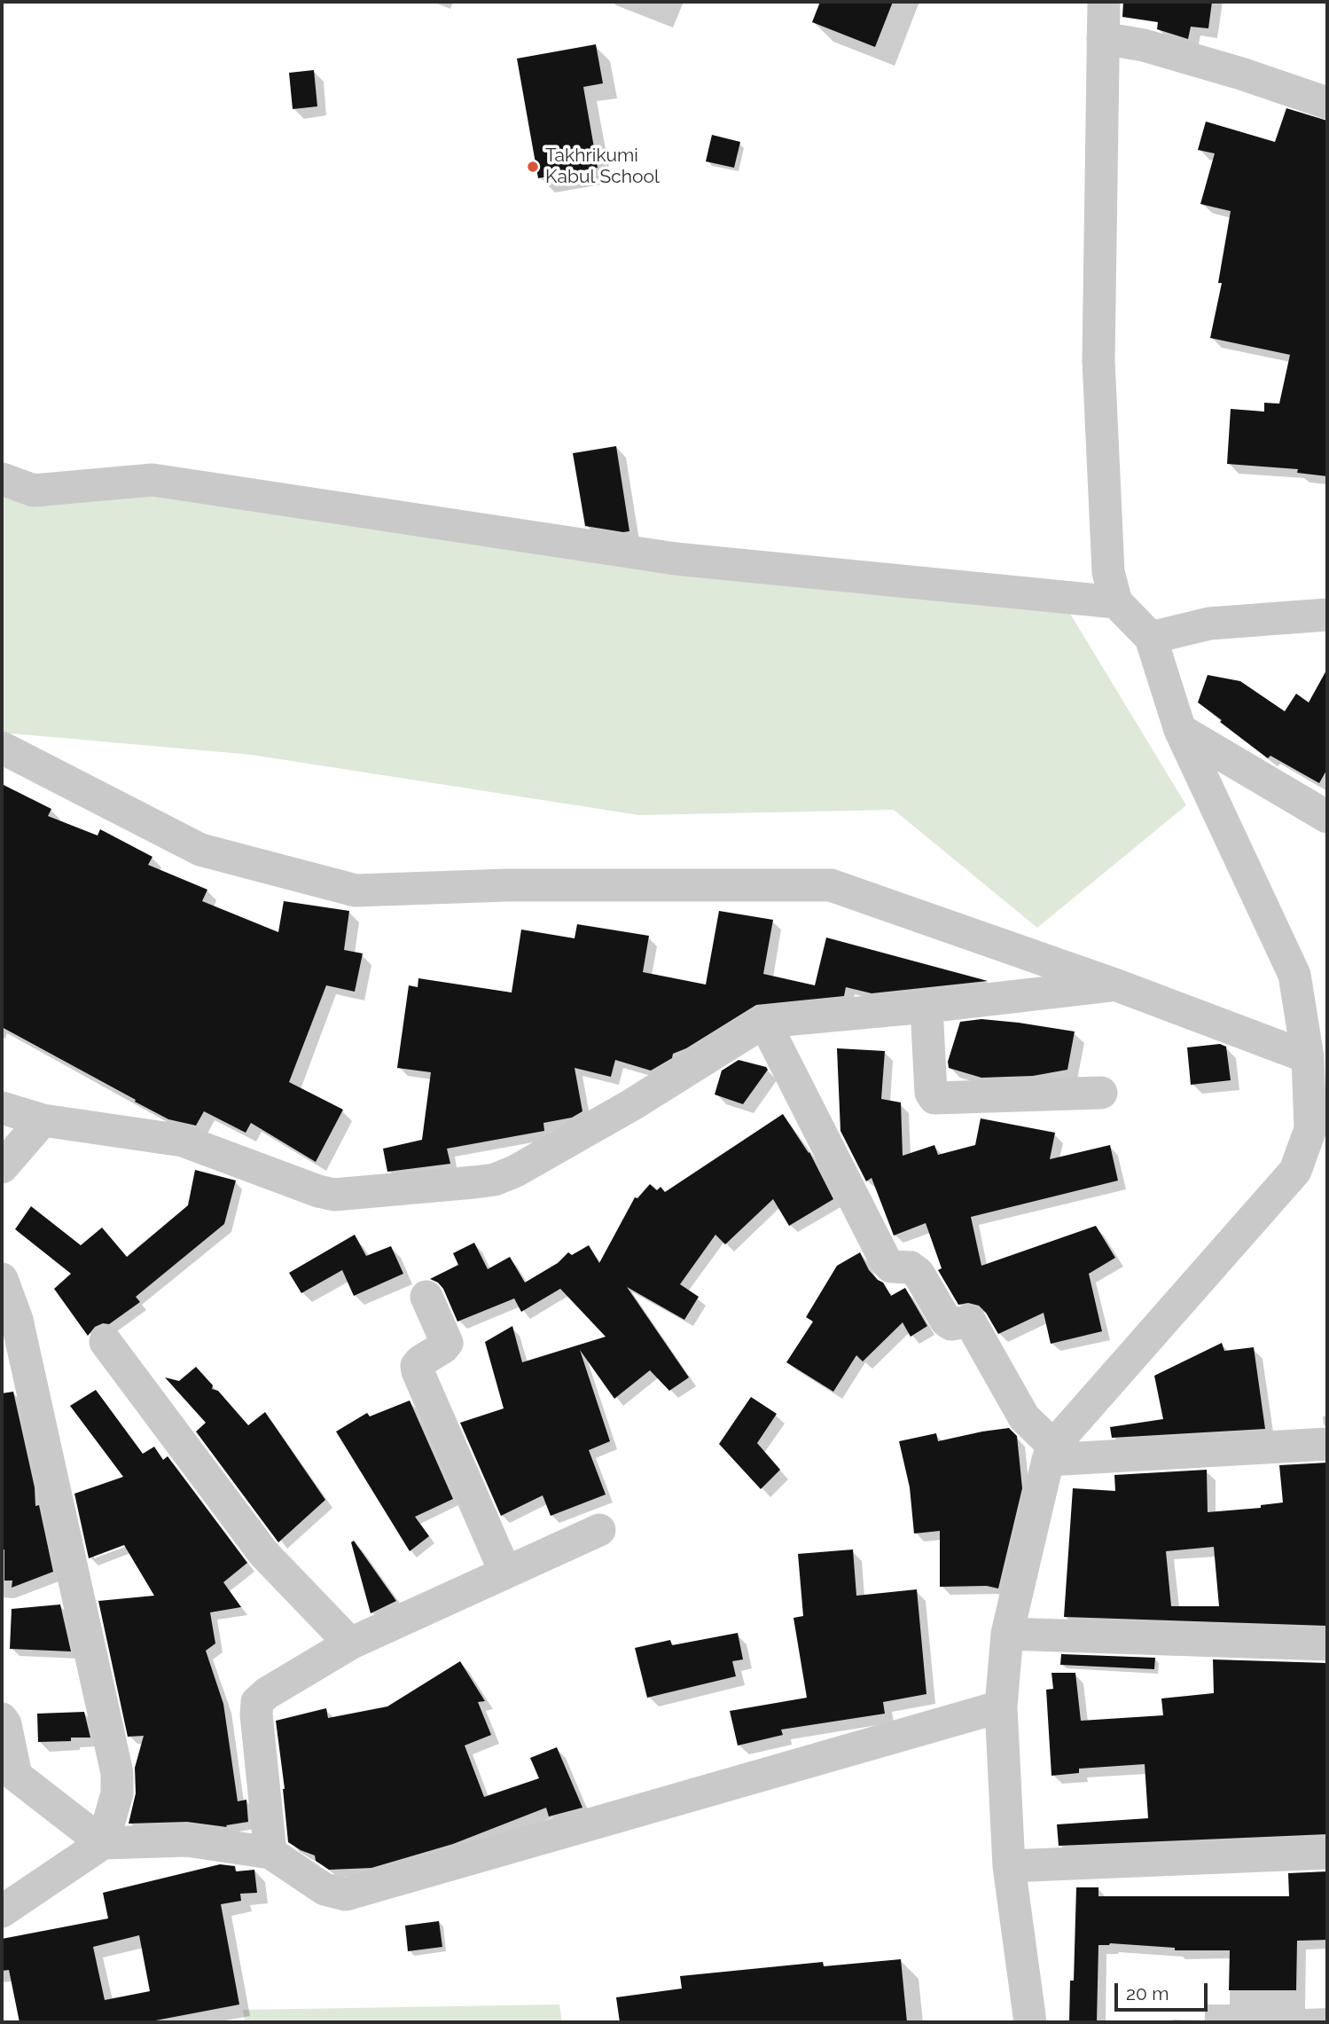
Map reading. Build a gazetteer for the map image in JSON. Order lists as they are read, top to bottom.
{
  "places": ["Takhrikumi Kabul School"],
  "scale_bar": "20 m"
}
